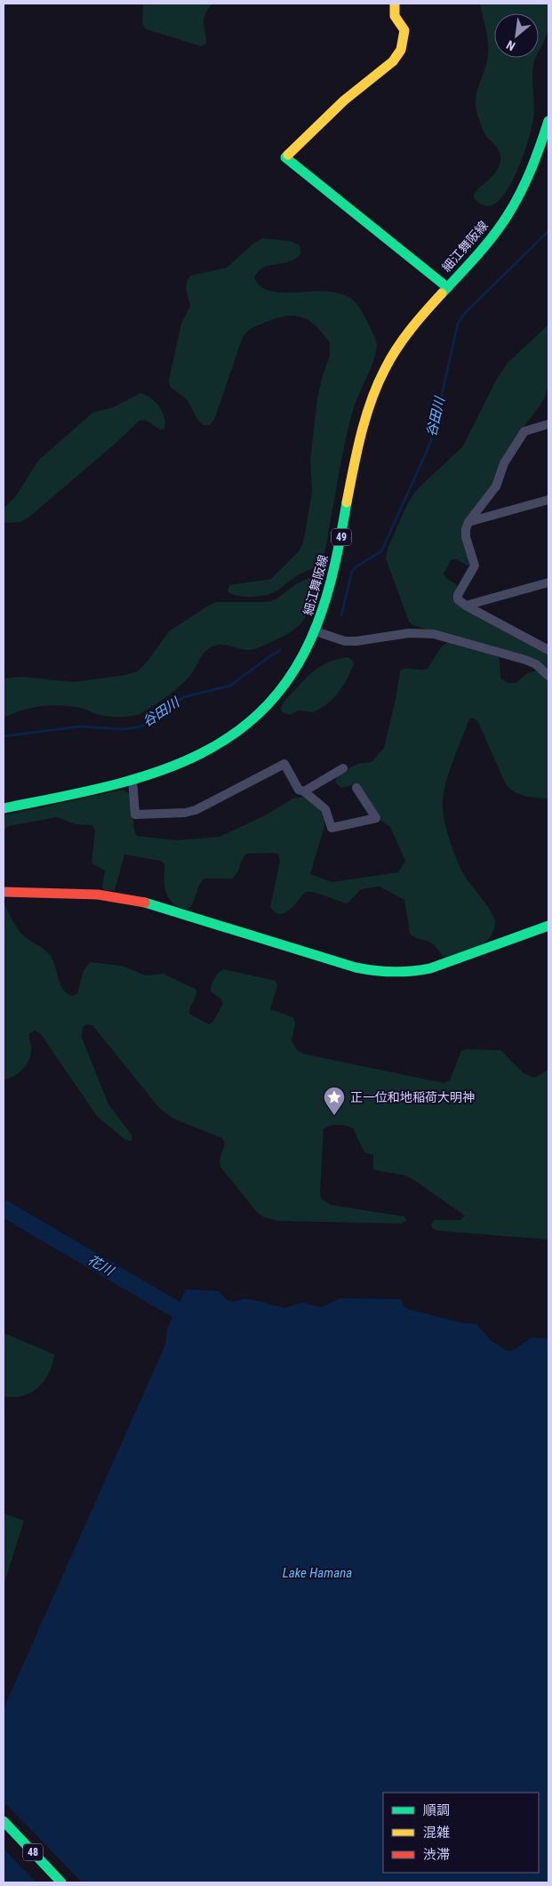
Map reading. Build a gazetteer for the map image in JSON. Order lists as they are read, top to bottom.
{
  "streets": {
    "main road": ["細江舞阪線", "49", "48"]
  },
  "water": ["谷田川", "花川", "Lake Hamana"],
  "places": {
    "place": ["正一位和地稲荷大明神"]
  },
  "legend": ["順調", "混雑", "渋滞"],
  "north": "bottom left"
}
